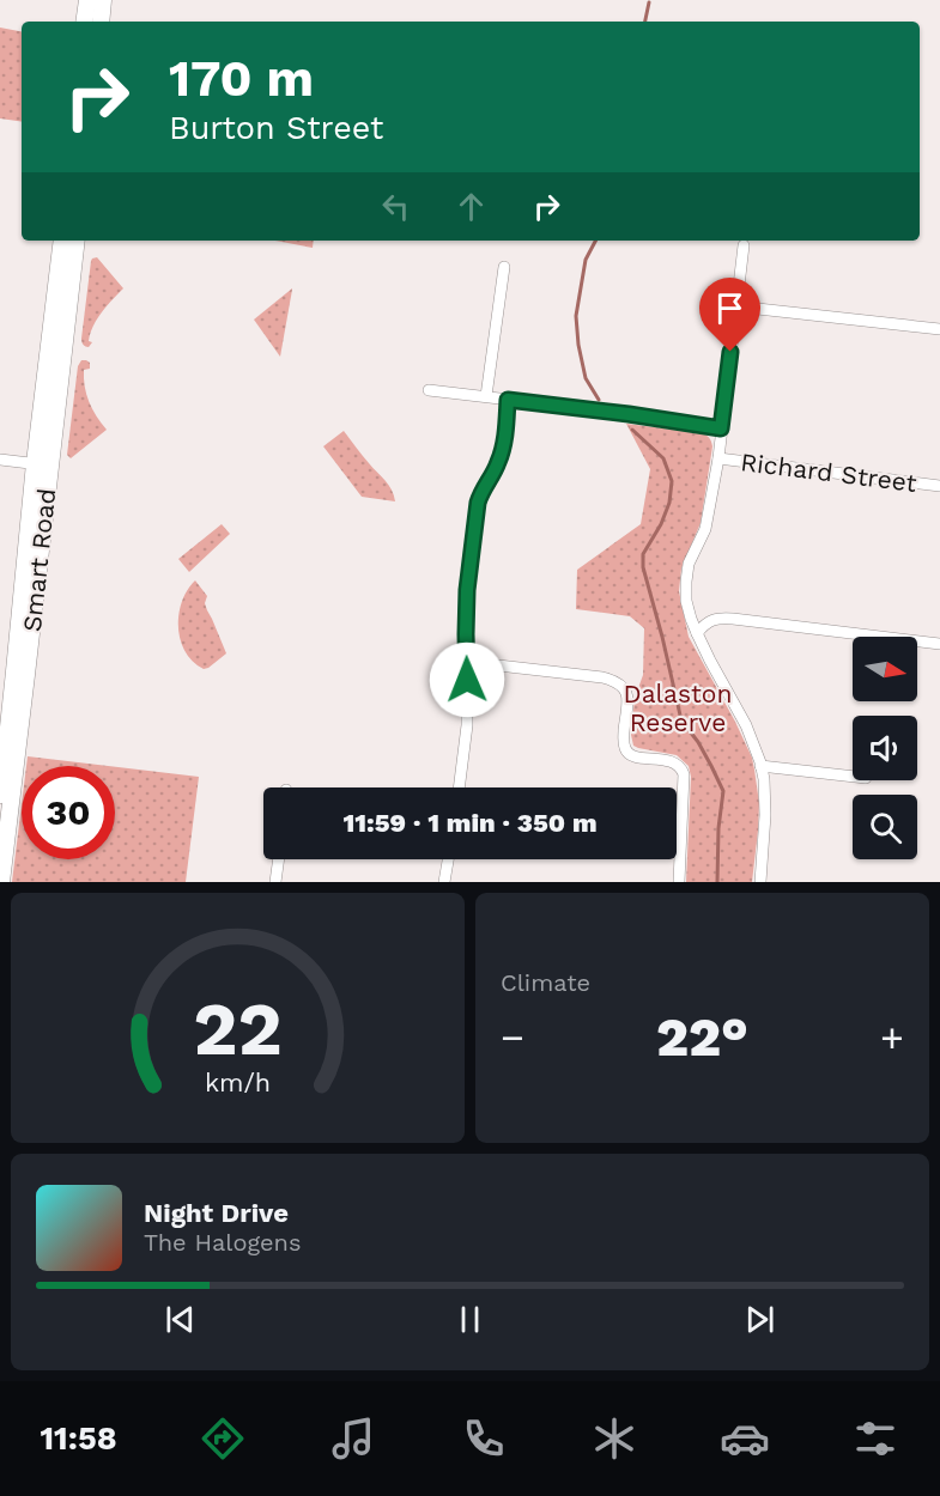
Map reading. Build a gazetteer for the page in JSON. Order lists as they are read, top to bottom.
{
  "streets": {
    "main road": ["Smart Road"],
    "street": ["Richard Street"]
  },
  "parks": ["Dalaston Reserve"],
  "north": "right",
  "page": {
    "turn": ["170 m", "Burton Street"],
    "limit": "30",
    "trip": "11:59 · 1 min · 350 m",
    "tile": "Climate",
    "heat": ["−", "22°", "+"],
    "song": ["Night Drive", "The Halogens"],
    "tabs": "11:58",
    "gauge": ["22", "km/h"]
  }
}
